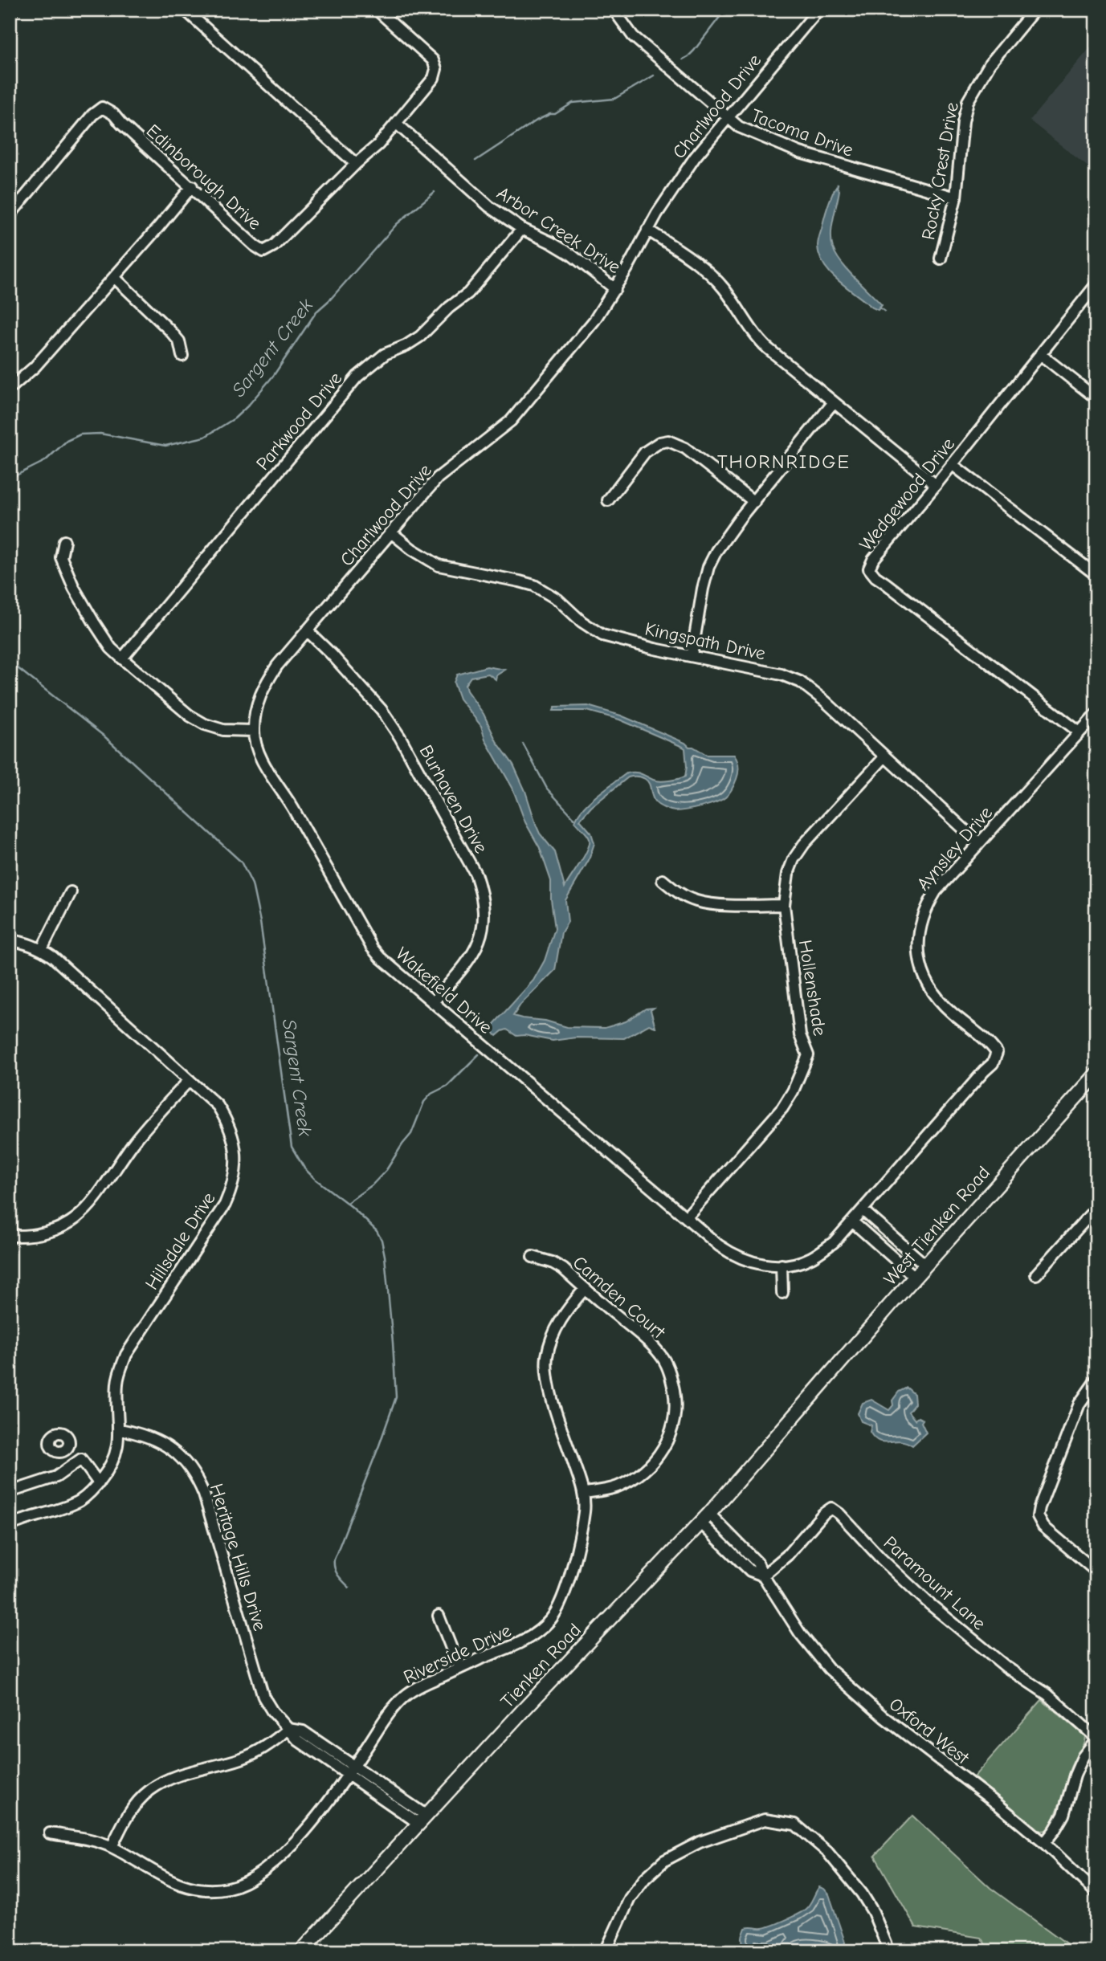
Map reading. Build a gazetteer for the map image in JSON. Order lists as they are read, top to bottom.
{
  "streets": {
    "street": [
      "Charlwood Drive",
      "Tacoma Drive",
      "Rocky Crest Drive",
      "Edinborough Drive",
      "Arbor Creek Drive",
      "Parkwood Drive",
      "Wedgewood Drive",
      "Kingspath Drive",
      "Burhaven Drive",
      "Aynsley Drive",
      "Hollenshade",
      "Wakefield Drive",
      "West Tienken Road",
      "Hillsdale Drive",
      "Camden Court",
      "Heritage Hills Drive",
      "Paramount Lane",
      "Riverside Drive",
      "Tienken Road",
      "Oxford West"
    ]
  },
  "crossings": [
    ["Charlwood Drive", "Tacoma Drive"],
    ["Charlwood Drive", "Arbor Creek Drive"],
    ["Charlwood Drive", "Kingspath Drive"],
    ["Charlwood Drive", "Burhaven Drive"],
    ["Charlwood Drive", "Wakefield Drive"],
    ["Tacoma Drive", "Rocky Crest Drive"],
    ["Edinborough Drive", "Arbor Creek Drive"],
    ["Arbor Creek Drive", "Parkwood Drive"],
    ["Wedgewood Drive", "Aynsley Drive"],
    ["Kingspath Drive", "Aynsley Drive"],
    ["Kingspath Drive", "Hollenshade"],
    ["Burhaven Drive", "Wakefield Drive"],
    ["Aynsley Drive", "Wakefield Drive"],
    ["Hollenshade", "Wakefield Drive"],
    ["West Tienken Road", "Tienken Road"],
    ["Hillsdale Drive", "Heritage Hills Drive"],
    ["Camden Court", "Riverside Drive"],
    ["Heritage Hills Drive", "Riverside Drive"],
    ["Heritage Hills Drive", "Tienken Road"],
    ["Paramount Lane", "Oxford West"],
    ["Tienken Road", "Oxford West"]
  ],
  "districts": ["THORNRIDGE"],
  "water": ["Sargent Creek"]
}
